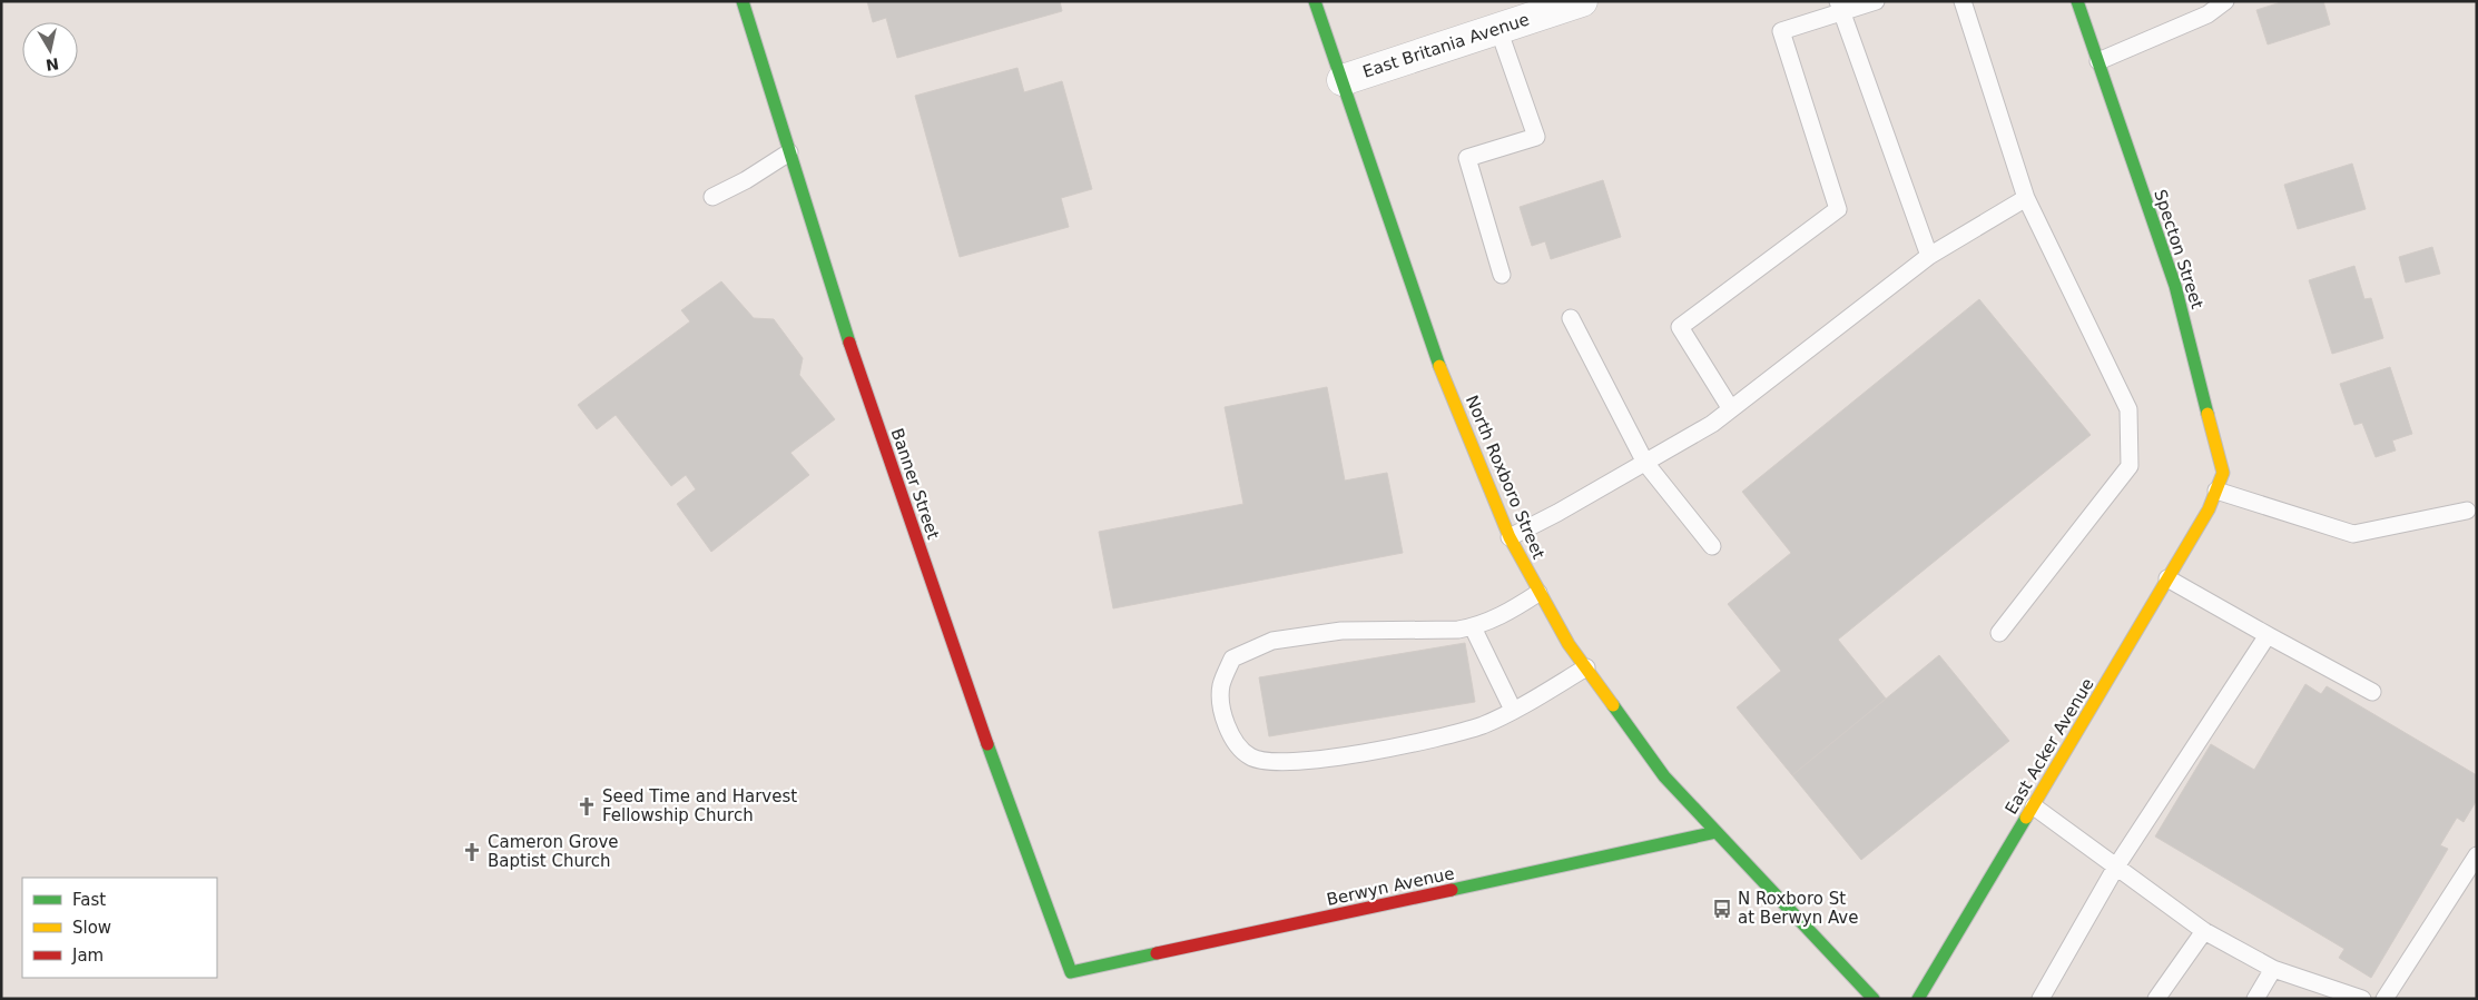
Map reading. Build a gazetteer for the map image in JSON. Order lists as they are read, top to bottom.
{
  "streets": {
    "street": [
      "East Britania Avenue",
      "Specton Street",
      "North Roxboro Street",
      "Banner Street",
      "East Acker Avenue",
      "Berwyn Avenue"
    ]
  },
  "crossings": [
    ["East Britania Avenue", "North Roxboro Street"],
    ["Specton Street", "East Acker Avenue"],
    ["North Roxboro Street", "Berwyn Avenue"],
    ["Banner Street", "Berwyn Avenue"]
  ],
  "places": {
    "church": ["Seed Time and Harvest Fellowship Church", "Cameron Grove Baptist Church"],
    "bus stop": ["N Roxboro St at Berwyn Ave"]
  },
  "legend": ["Fast", "Slow", "Jam"],
  "north": "bottom"
}
